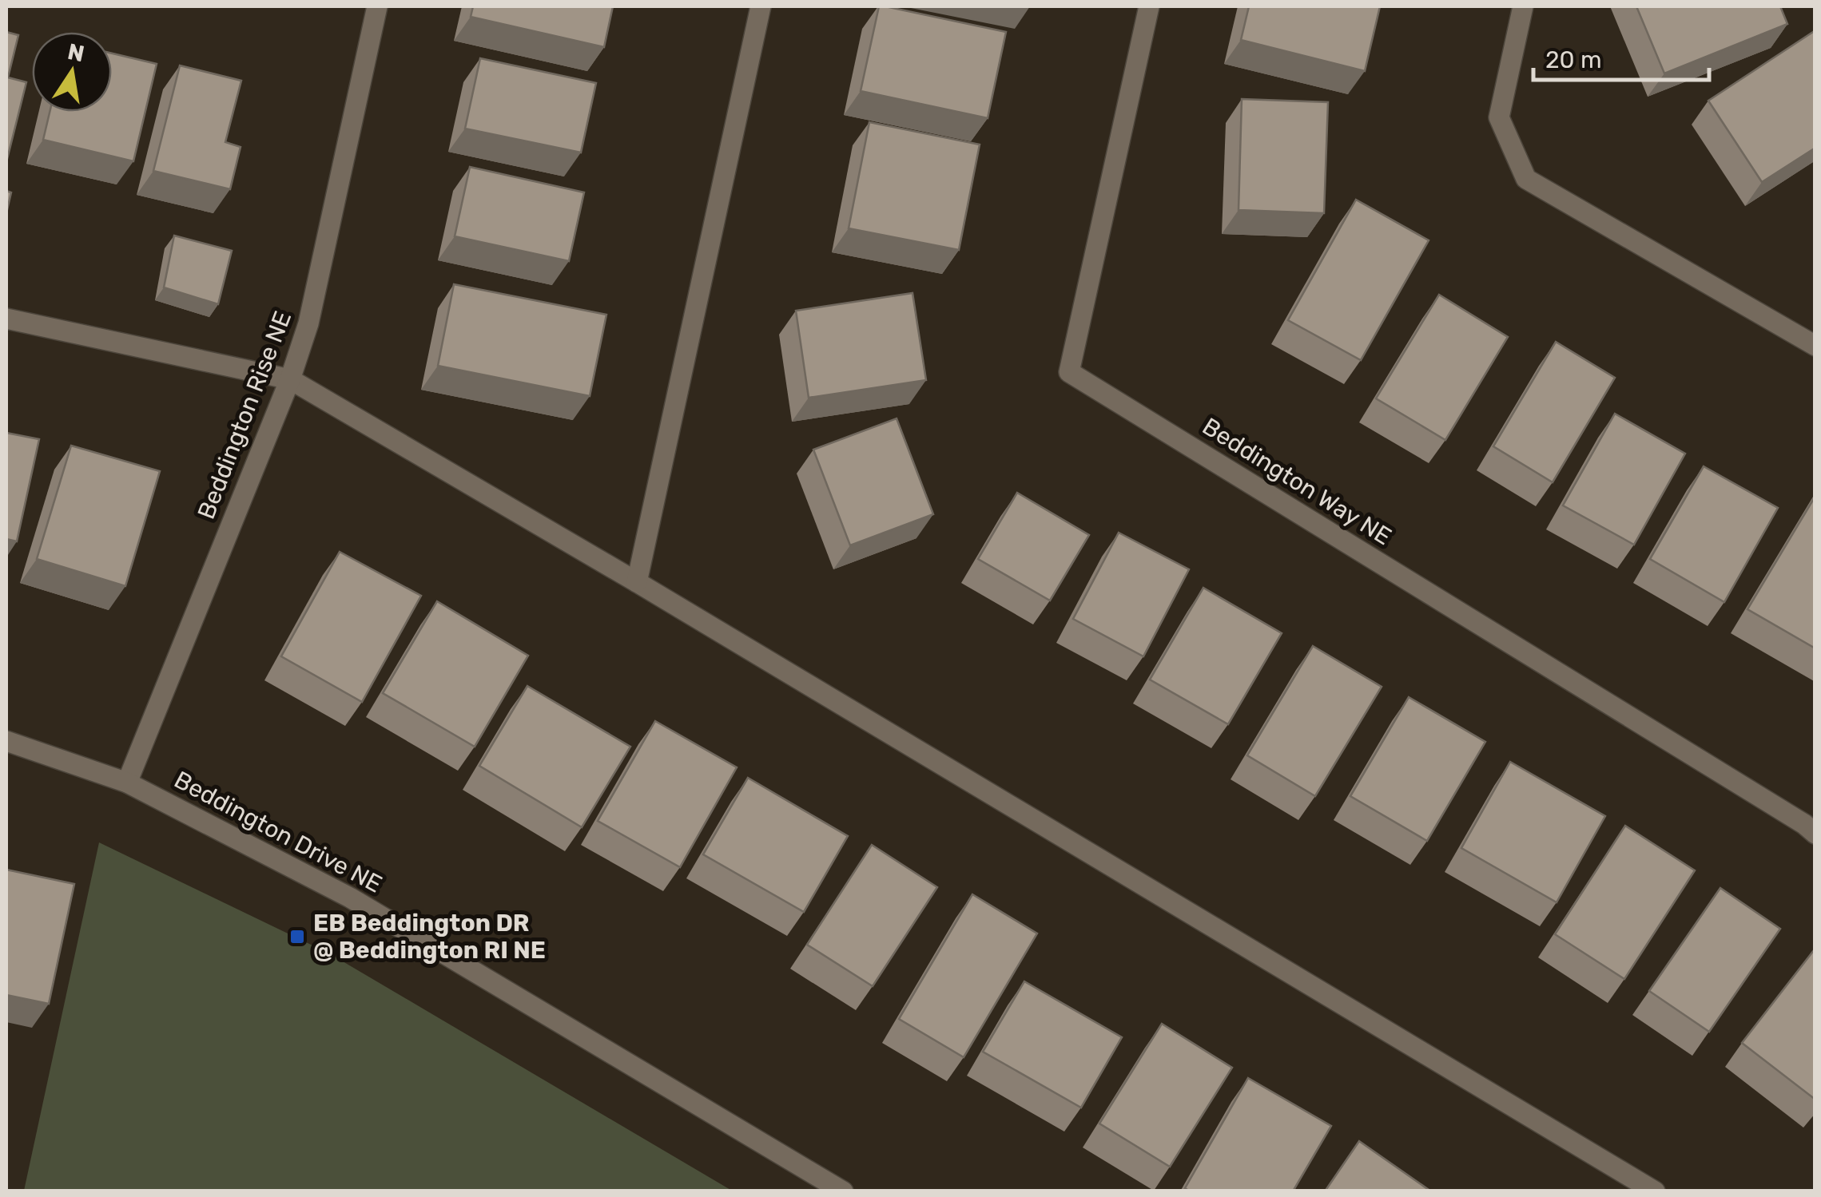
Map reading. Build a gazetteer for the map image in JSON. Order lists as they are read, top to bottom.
{
  "streets": {
    "street": ["Beddington Rise NE", "Beddington Way NE", "Beddington Drive NE"]
  },
  "crossings": [
    ["Beddington Rise NE", "Beddington Drive NE"]
  ],
  "places": {
    "transit": ["EB Beddington DR @ Beddington RI NE"]
  },
  "scale_bar": "20 m",
  "north": "top"
}
